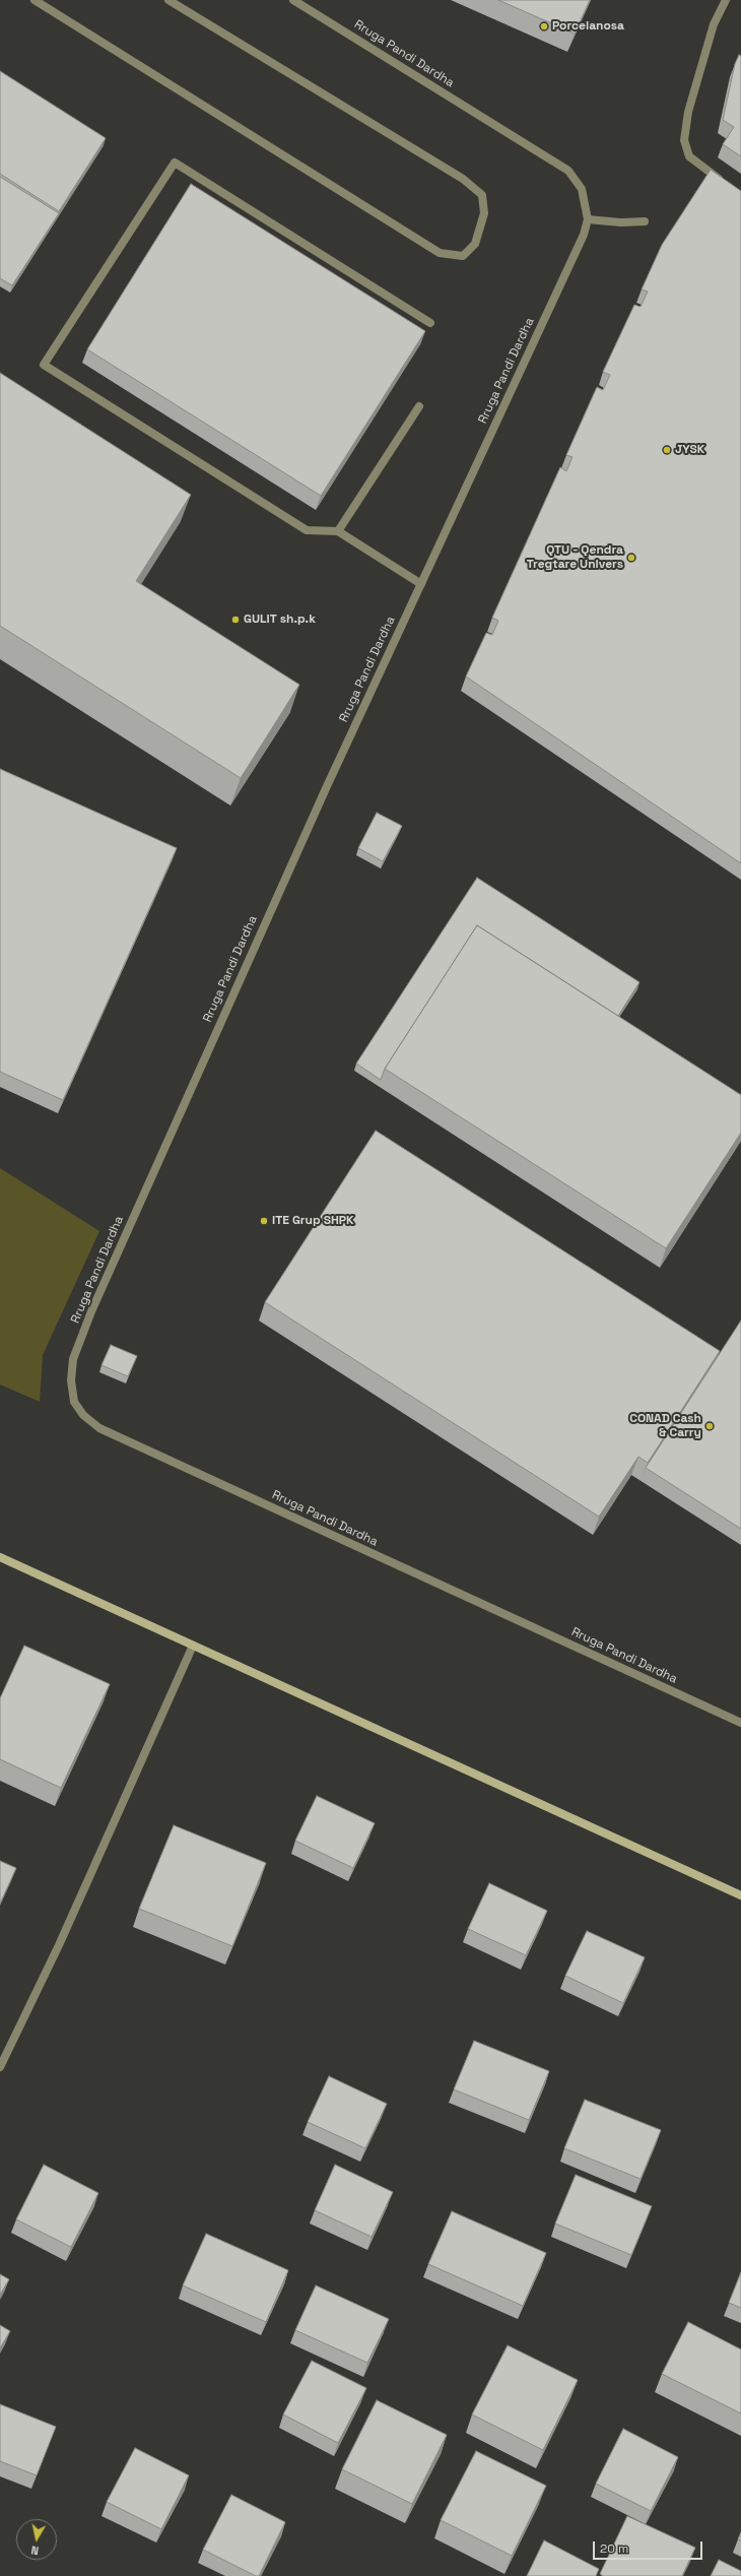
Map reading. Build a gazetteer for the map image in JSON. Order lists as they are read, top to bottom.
{
  "streets": {
    "street": ["Rruga Pandi Dardha"]
  },
  "places": [
    "Porcelanosa",
    "JYSK",
    "QTU - Qendra Tregtare Univers",
    "GULIT sh.p.k",
    "ITE Grup SHPK",
    "CONAD Cash & Carry"
  ],
  "scale_bar": "20 m",
  "north": "bottom"
}
